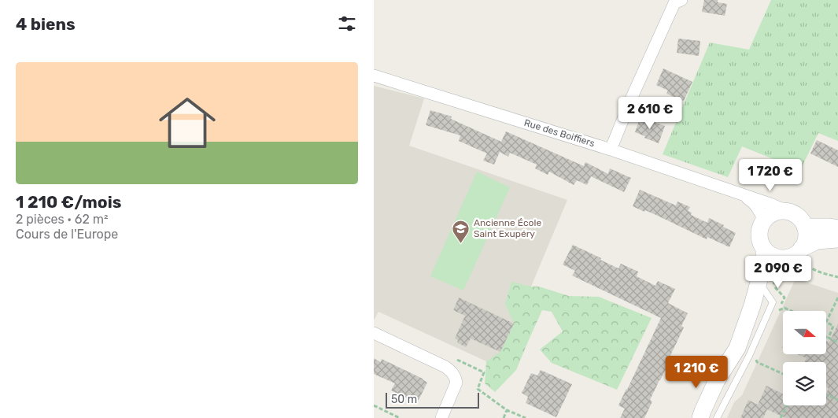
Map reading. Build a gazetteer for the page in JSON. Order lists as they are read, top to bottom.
{
  "streets": {
    "street": ["Rue des Boiffiers"]
  },
  "places": {
    "school or university": ["Ancienne École Saint Exupéry"]
  },
  "scale_bar": "50 m",
  "north": "right",
  "page": {
    "heading": "4 biens",
    "list": [
      {
        "name": "1 210 €/mois",
        "note": "2 pièces · 62 m² · Cours de l'Europe"
      }
    ],
    "price": [
      "2 610 €",
      "1 720 €",
      "2 090 €",
      "1 210 €"
    ],
    "scale": "50 m"
  }
}
